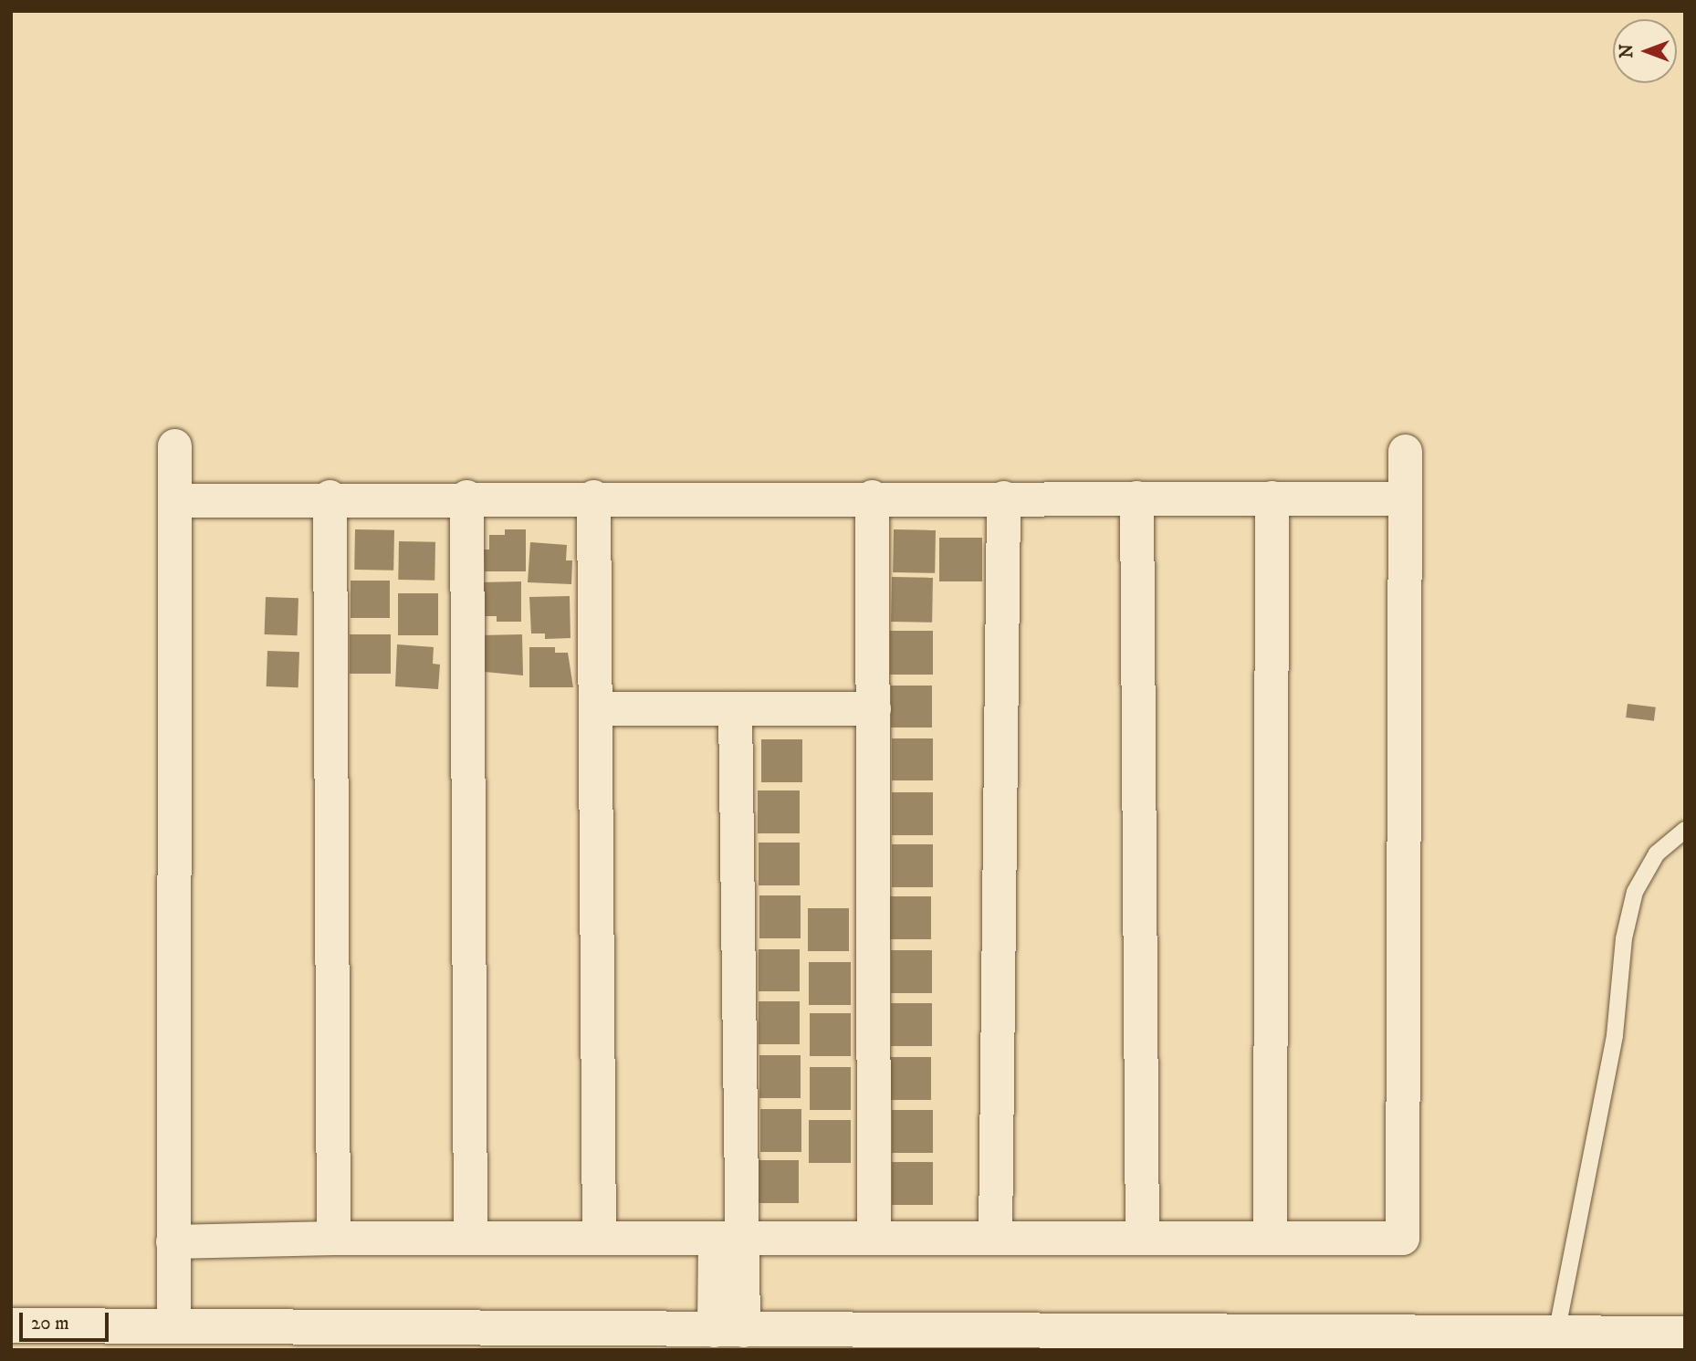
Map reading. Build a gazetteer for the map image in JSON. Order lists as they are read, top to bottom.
{
  "scale_bar": "20 m",
  "north": "left"
}
